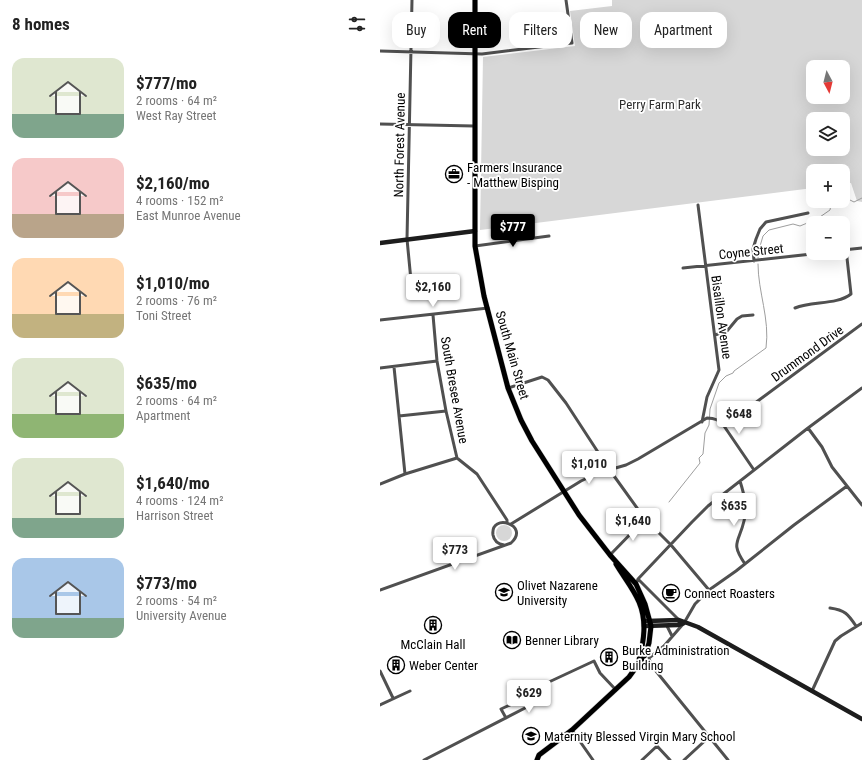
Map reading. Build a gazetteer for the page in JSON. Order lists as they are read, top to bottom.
{
  "streets": {
    "main road": ["South Main Street"],
    "street": [
      "North Forest Avenue",
      "Coyne Street",
      "Bisaillon Avenue",
      "Drummond Drive",
      "South Bresee Avenue"
    ]
  },
  "crossings": [
    ["Coyne Street", "Bisaillon Avenue"]
  ],
  "parks": ["Perry Farm Park"],
  "places": {
    "office": ["Farmers Insurance - Matthew Bisping"],
    "school or university": ["Olivet Nazarene University", "Maternity Blessed Virgin Mary School"],
    "cafe": ["Connect Roasters"],
    "building": ["McClain Hall", "Burke Administration Building", "Weber Center"],
    "library": ["Benner Library"]
  },
  "north": "bottom",
  "page": {
    "heading": "8 homes",
    "chip": [
      "Buy",
      "Rent",
      "Filters",
      "New",
      "Apartment"
    ],
    "list": [
      {
        "name": "$777/mo",
        "note": "2 rooms · 64 m² · West Ray Street"
      },
      {
        "name": "$2,160/mo",
        "note": "4 rooms · 152 m² · East Munroe Avenue"
      },
      {
        "name": "$1,010/mo",
        "note": "2 rooms · 76 m² · Toni Street"
      },
      {
        "name": "$635/mo",
        "note": "2 rooms · 64 m² · Apartment"
      },
      {
        "name": "$1,640/mo",
        "note": "4 rooms · 124 m² · Harrison Street"
      },
      {
        "name": "$773/mo",
        "note": "2 rooms · 54 m² · University Avenue"
      }
    ],
    "map_buttons": ["+", "−"],
    "price": [
      "$777",
      "$2,160",
      "$648",
      "$1,010",
      "$635",
      "$1,640",
      "$773",
      "$629"
    ]
  }
}
